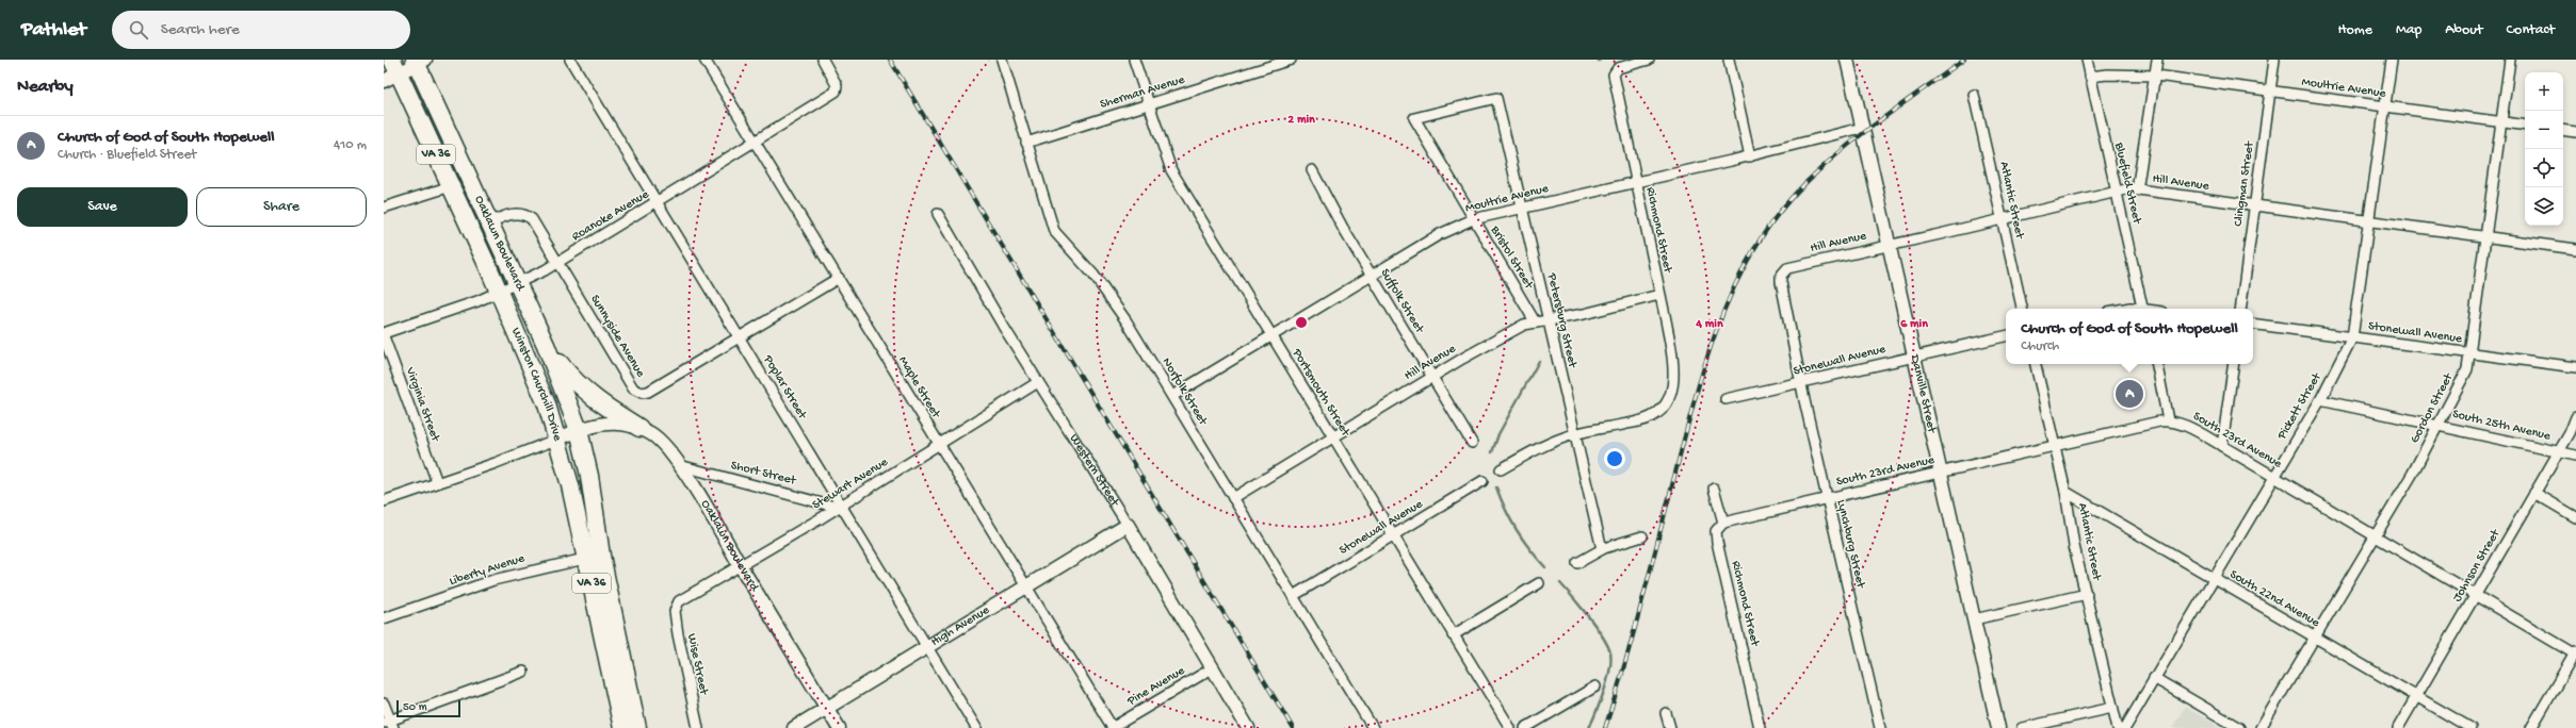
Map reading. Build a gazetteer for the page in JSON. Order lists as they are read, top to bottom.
{
  "streets": {
    "highway": ["VA 36", "Oaklawn Boulevard", "Winston Churchill Drive"],
    "street": [
      "Moultrie Avenue",
      "Sherman Avenue",
      "Bluefield Street",
      "Hill Avenue",
      "Clingman Street",
      "Atlantic Street",
      "Roanoke Avenue",
      "Richmond Street",
      "Bristol Street",
      "Suffolk Street",
      "Petersburg Street",
      "Stonewall Avenue",
      "Sunnyside Avenue",
      "Poplar Street",
      "Maple Street",
      "Norfolk Street",
      "Portsmouth Street",
      "Danville Street",
      "Virginia Street",
      "Pickett Street",
      "Gordon Street",
      "South 25th Avenue",
      "South 23rd Avenue",
      "Western Street",
      "Short Street",
      "Stewart Avenue",
      "Lynchburg Street",
      "Johnson Street",
      "Liberty Avenue",
      "South 22nd Avenue",
      "High Avenue",
      "Wise Street",
      "Pine Avenue"
    ]
  },
  "crossings": [
    ["Moultrie Avenue", "Bluefield Street"],
    ["Moultrie Avenue", "Clingman Street"],
    ["Moultrie Avenue", "Richmond Street"],
    ["Moultrie Avenue", "Bristol Street"],
    ["Moultrie Avenue", "Suffolk Street"],
    ["Moultrie Avenue", "Petersburg Street"],
    ["Moultrie Avenue", "Norfolk Street"],
    ["Moultrie Avenue", "Portsmouth Street"],
    ["Moultrie Avenue", "Danville Street"],
    ["Moultrie Avenue", "Pickett Street"],
    ["Moultrie Avenue", "Gordon Street"],
    ["Sherman Avenue", "Norfolk Street"],
    ["Sherman Avenue", "Portsmouth Street"],
    ["Bluefield Street", "Hill Avenue"],
    ["Hill Avenue", "Clingman Street"],
    ["Hill Avenue", "Atlantic Street"],
    ["Hill Avenue", "Richmond Street"],
    ["Hill Avenue", "Bristol Street"],
    ["Hill Avenue", "Suffolk Street"],
    ["Hill Avenue", "Petersburg Street"],
    ["Hill Avenue", "Norfolk Street"],
    ["Hill Avenue", "Portsmouth Street"],
    ["Hill Avenue", "Danville Street"],
    ["Hill Avenue", "Pickett Street"],
    ["Hill Avenue", "Gordon Street"],
    ["Hill Avenue", "Lynchburg Street"],
    ["Atlantic Street", "South 23rd Avenue"],
    ["Atlantic Street", "South 22nd Avenue"],
    ["Roanoke Avenue", "Oaklawn Boulevard"],
    ["Roanoke Avenue", "Sunnyside Avenue"],
    ["Roanoke Avenue", "Winston Churchill Drive"],
    ["Roanoke Avenue", "Poplar Street"],
    ["Roanoke Avenue", "Maple Street"],
    ["Roanoke Avenue", "Virginia Street"],
    ["Richmond Street", "Petersburg Street"],
    ["Richmond Street", "South 23rd Avenue"],
    ["Oaklawn Boulevard", "Sunnyside Avenue"],
    ["Oaklawn Boulevard", "Winston Churchill Drive"],
    ["Oaklawn Boulevard", "Short Street"],
    ["Oaklawn Boulevard", "Stewart Avenue"],
    ["Oaklawn Boulevard", "High Avenue"],
    ["Bristol Street", "Petersburg Street"],
    ["Stonewall Avenue", "Norfolk Street"],
    ["Stonewall Avenue", "Portsmouth Street"],
    ["Stonewall Avenue", "Danville Street"],
    ["Stonewall Avenue", "Pickett Street"],
    ["Stonewall Avenue", "Gordon Street"],
    ["Stonewall Avenue", "Lynchburg Street"],
    ["Sunnyside Avenue", "Poplar Street"],
    ["Sunnyside Avenue", "Maple Street"],
    ["Winston Churchill Drive", "Liberty Avenue"],
    ["Poplar Street", "Short Street"],
    ["Poplar Street", "Stewart Avenue"],
    ["Poplar Street", "High Avenue"],
    ["Maple Street", "Stewart Avenue"],
    ["Maple Street", "High Avenue"],
    ["Maple Street", "Pine Avenue"],
    ["Danville Street", "South 23rd Avenue"],
    ["Pickett Street", "South 25th Avenue"],
    ["Pickett Street", "South 23rd Avenue"],
    ["Pickett Street", "South 22nd Avenue"],
    ["Gordon Street", "South 25th Avenue"],
    ["Gordon Street", "South 23rd Avenue"],
    ["Gordon Street", "South 22nd Avenue"],
    ["South 25th Avenue", "Johnson Street"],
    ["South 23rd Avenue", "Lynchburg Street"],
    ["South 23rd Avenue", "Johnson Street"],
    ["Western Street", "Stewart Avenue"],
    ["Western Street", "High Avenue"],
    ["Western Street", "Pine Avenue"],
    ["Short Street", "Stewart Avenue"],
    ["Stewart Avenue", "Wise Street"],
    ["Johnson Street", "South 22nd Avenue"]
  ],
  "scale_bar": "50 m",
  "page": {
    "header": "Pathlet",
    "search": "Search here",
    "nav": [
      "Home",
      "Map",
      "About",
      "Contact"
    ],
    "heading": "Nearby",
    "map_buttons": ["+", "−"],
    "list": [
      {
        "mark": "A",
        "name": "Church of God of South Hopewell",
        "note": "Church · Bluefield Street",
        "value": "410 m"
      }
    ],
    "buttons": ["Save", "Share"],
    "popup": ["Church of God of South Hopewell", "Church"],
    "pins": "A",
    "scale": "50 m"
  },
  "rings": ["2 min", "4 min", "6 min"]
}
